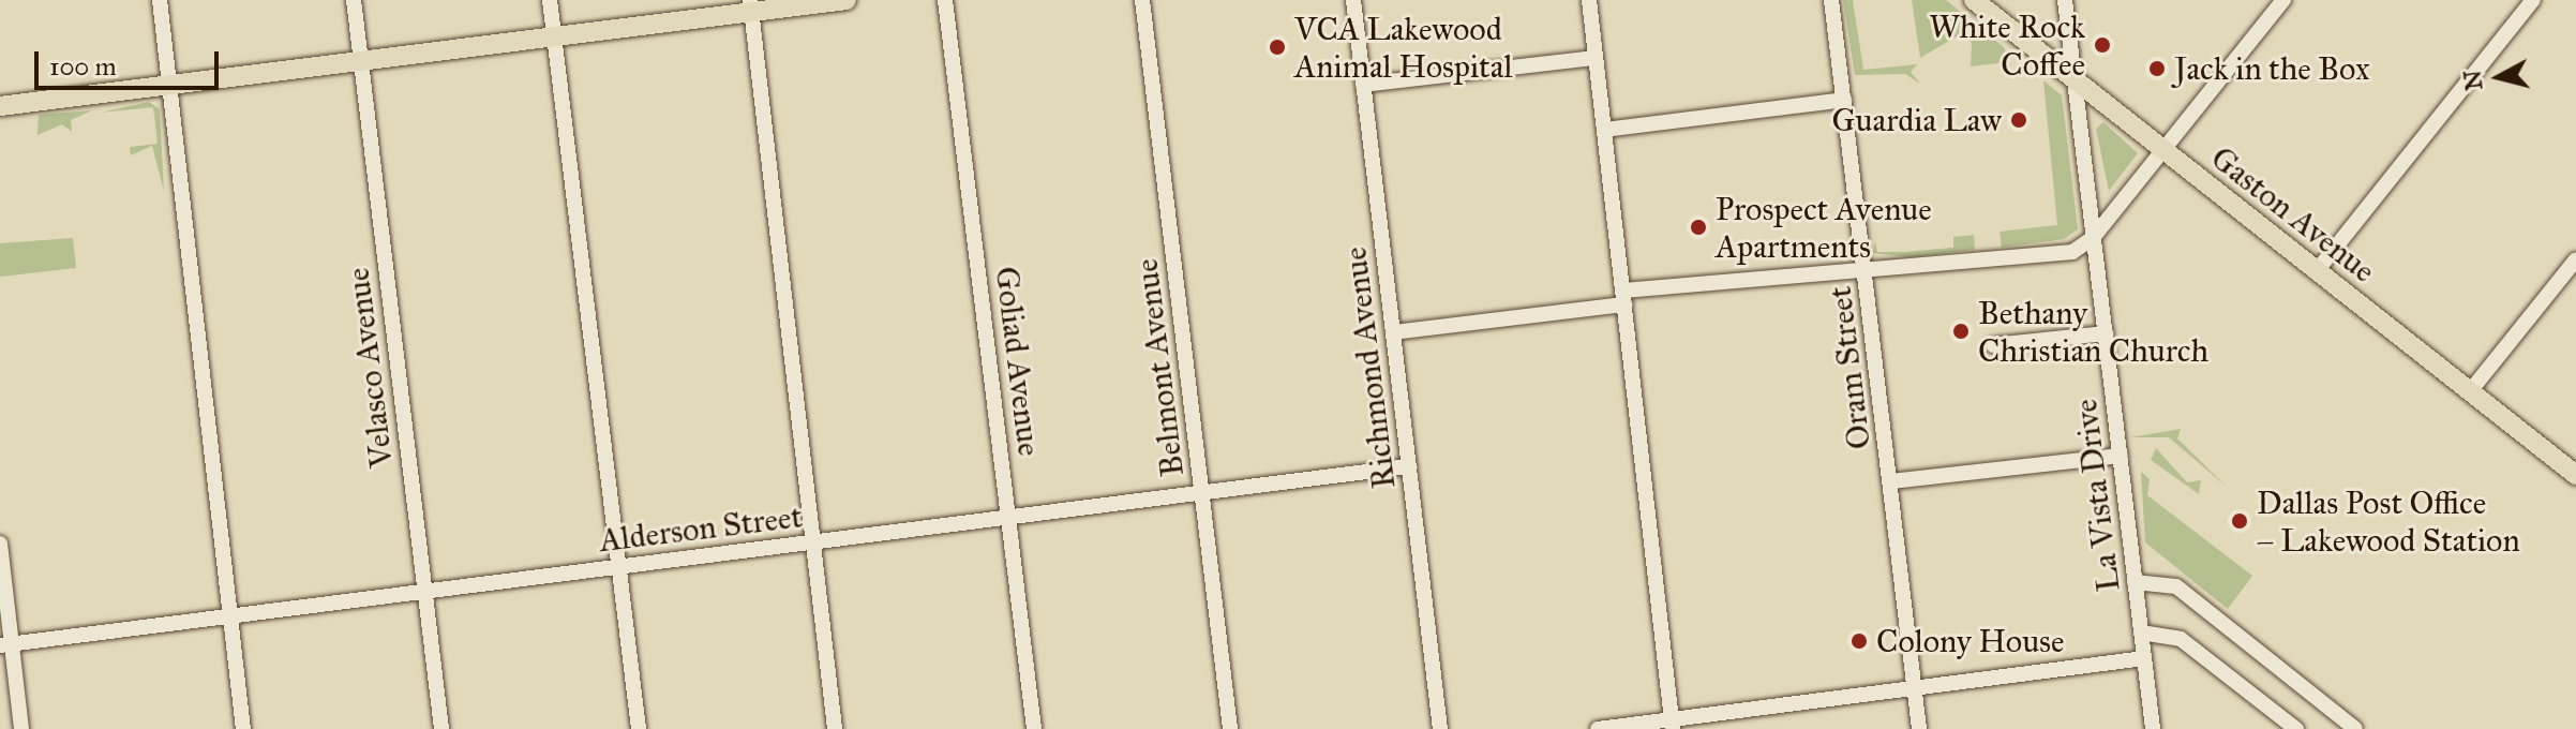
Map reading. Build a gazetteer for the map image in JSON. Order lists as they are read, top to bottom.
{
  "streets": {
    "main road": ["Gaston Avenue"],
    "street": [
      "Goliad Avenue",
      "Velasco Avenue",
      "Belmont Avenue",
      "Richmond Avenue",
      "Oram Street",
      "La Vista Drive",
      "Alderson Street"
    ]
  },
  "crossings": [
    ["Gaston Avenue", "La Vista Drive"],
    ["Goliad Avenue", "Alderson Street"],
    ["Velasco Avenue", "Alderson Street"],
    ["Belmont Avenue", "Alderson Street"],
    ["Richmond Avenue", "Alderson Street"]
  ],
  "places": [
    "White Rock Coffee",
    "VCA Lakewood Animal Hospital",
    "Jack in the Box",
    "Guardia Law",
    "Prospect Avenue Apartments",
    "Bethany Christian Church",
    "Dallas Post Office – Lakewood Station",
    "Colony House"
  ],
  "scale_bar": "100 m",
  "north": "left"
}
